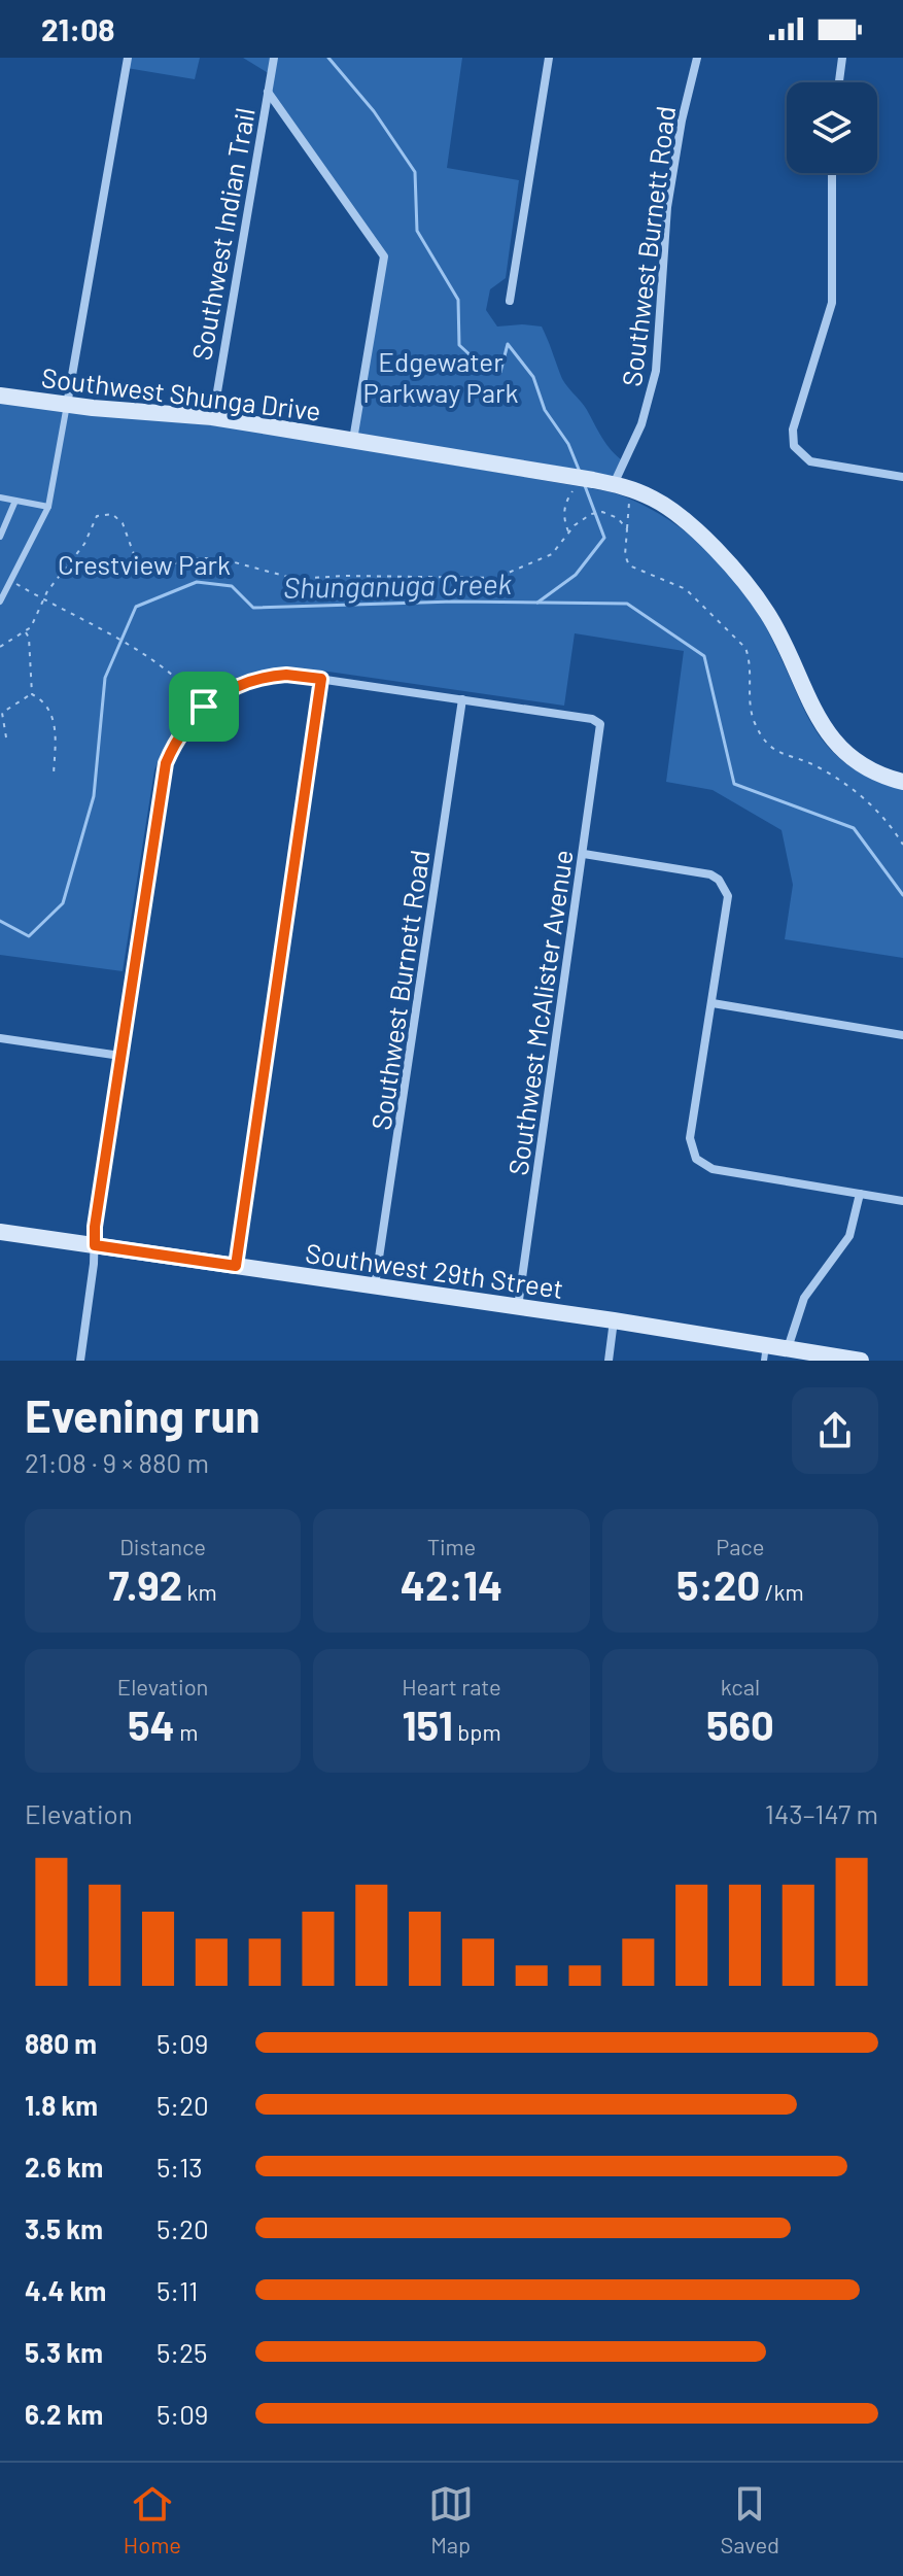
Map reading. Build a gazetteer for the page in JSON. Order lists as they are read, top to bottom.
{
  "streets": {
    "street": [
      "Southwest Indian Trail",
      "Southwest Burnett Road",
      "Southwest Shunga Drive",
      "Southwest McAlister Avenue",
      "Southwest 29th Street"
    ]
  },
  "crossings": [
    ["Southwest Indian Trail", "Southwest Shunga Drive"],
    ["Southwest Burnett Road", "Southwest Shunga Drive"],
    ["Southwest Burnett Road", "Southwest McAlister Avenue"],
    ["Southwest Burnett Road", "Southwest 29th Street"],
    ["Southwest McAlister Avenue", "Southwest 29th Street"]
  ],
  "water": ["Shunganuga Creek"],
  "parks": ["Edgewater Parkway Park", "Crestview Park"],
  "page": {
    "status": "21:08",
    "heading": ["Evening run", "21:08 · 9 × 880 m"],
    "stats": [
      ["Distance", "7.92 km"],
      ["Time", "42:14"],
      ["Pace", "5:20 /km"],
      ["Elevation", "54 m"],
      ["Heart rate", "151 bpm"],
      ["kcal", "560"]
    ],
    "chart": ["Elevation", "143–147 m"],
    "list": [
      {
        "name": "880 m",
        "note": "5:09"
      },
      {
        "name": "1.8 km",
        "note": "5:20"
      },
      {
        "name": "2.6 km",
        "note": "5:13"
      },
      {
        "name": "3.5 km",
        "note": "5:20"
      },
      {
        "name": "4.4 km",
        "note": "5:11"
      },
      {
        "name": "5.3 km",
        "note": "5:25"
      },
      {
        "name": "6.2 km",
        "note": "5:09"
      }
    ],
    "tabs": ["Home", "Map", "Saved"]
  }
}
